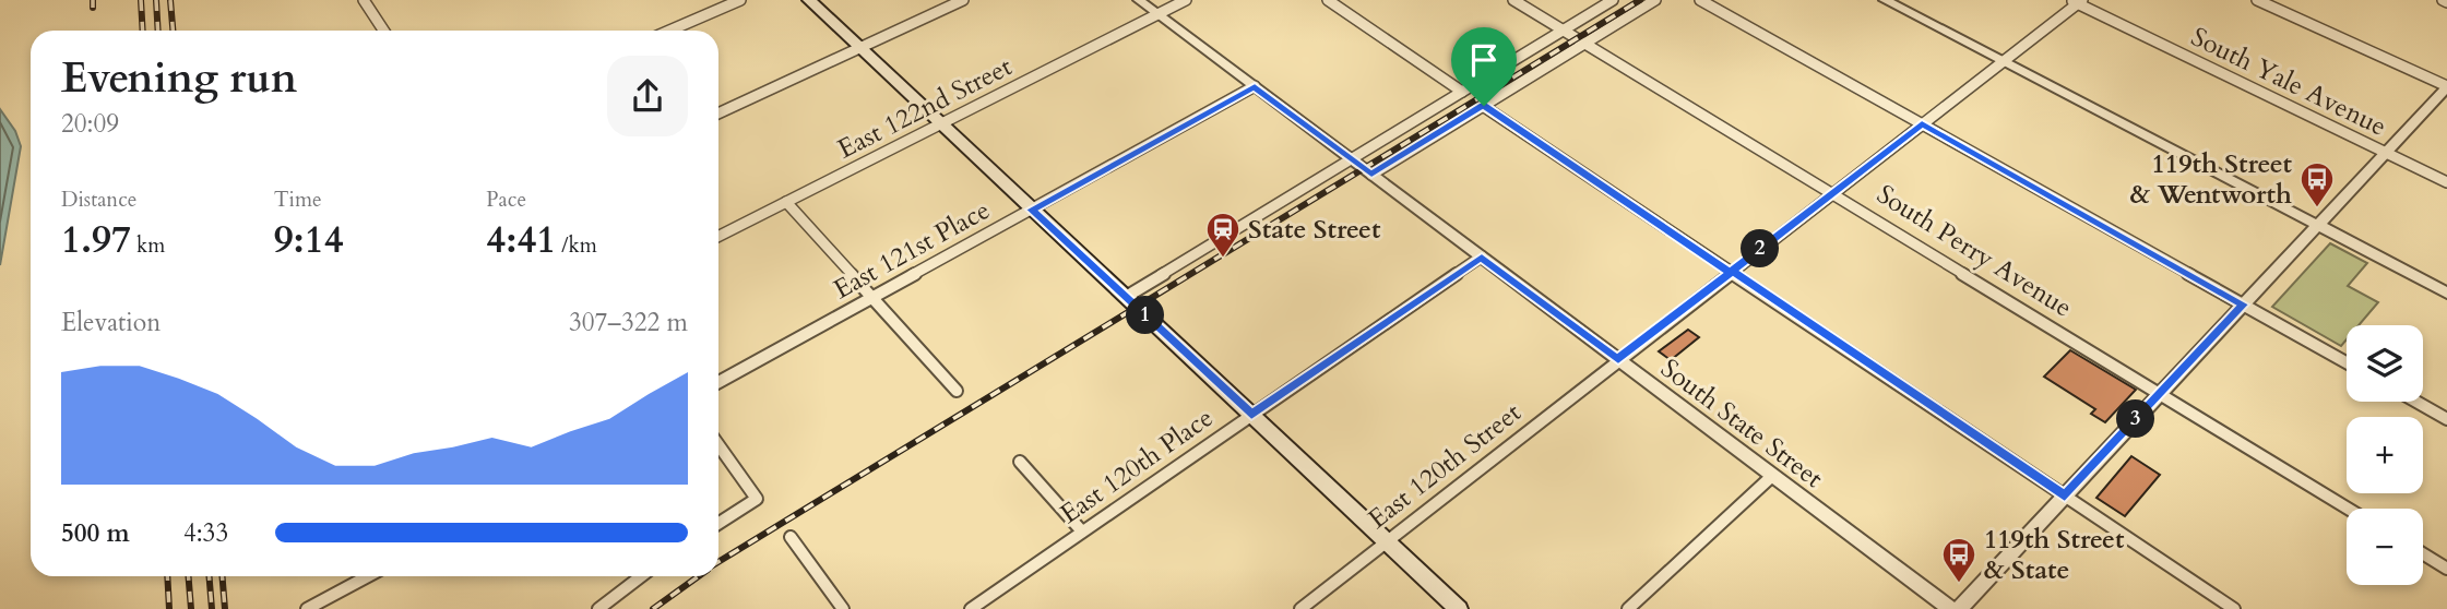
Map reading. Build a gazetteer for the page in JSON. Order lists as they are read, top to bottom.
{
  "streets": {
    "street": [
      "South Yale Avenue",
      "East 122nd Street",
      "East 121st Place",
      "South Perry Avenue",
      "South State Street",
      "East 120th Place",
      "East 120th Street"
    ]
  },
  "crossings": [
    ["South Yale Avenue", "East 120th Street"],
    ["East 122nd Street", "South State Street"],
    ["East 121st Place", "South State Street"],
    ["South Perry Avenue", "East 120th Street"],
    ["South State Street", "East 120th Place"],
    ["South State Street", "East 120th Street"]
  ],
  "places": {
    "bus stop": ["119th Street & Wentworth", "119th Street & State"],
    "station": ["State Street"]
  },
  "page": {
    "heading": ["Evening run", "20:09"],
    "stats": [
      ["Distance", "1.97 km"],
      ["Time", "9:14"],
      ["Pace", "4:41 /km"]
    ],
    "pins": ["2", "1", "3"],
    "chart": ["Elevation", "307–322 m"],
    "map_buttons": ["+", "−"],
    "list": [
      {
        "name": "500 m",
        "note": "4:33"
      }
    ]
  }
}
